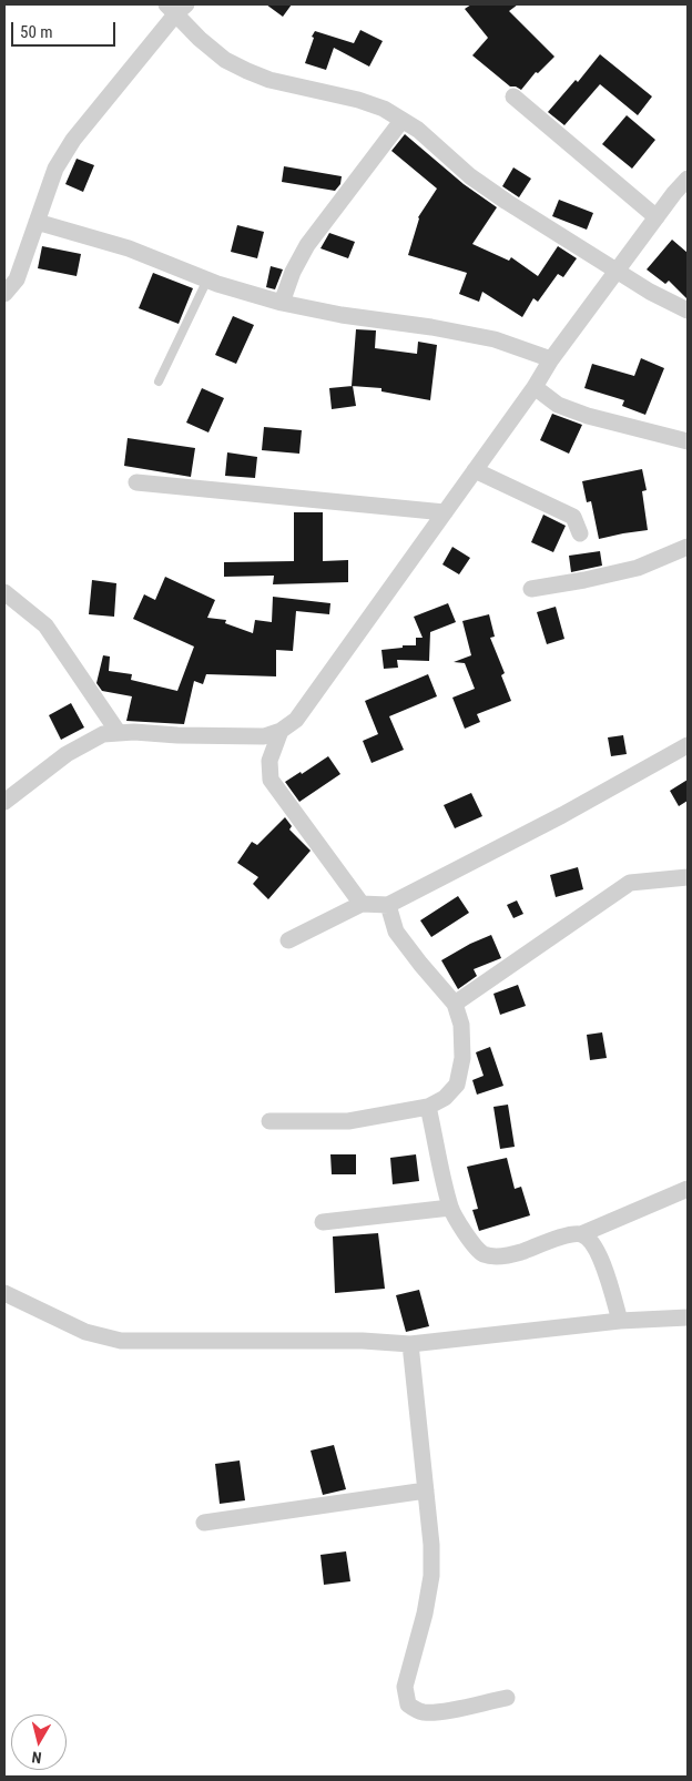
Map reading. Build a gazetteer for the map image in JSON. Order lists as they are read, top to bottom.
{
  "scale_bar": "50 m",
  "north": "bottom"
}
